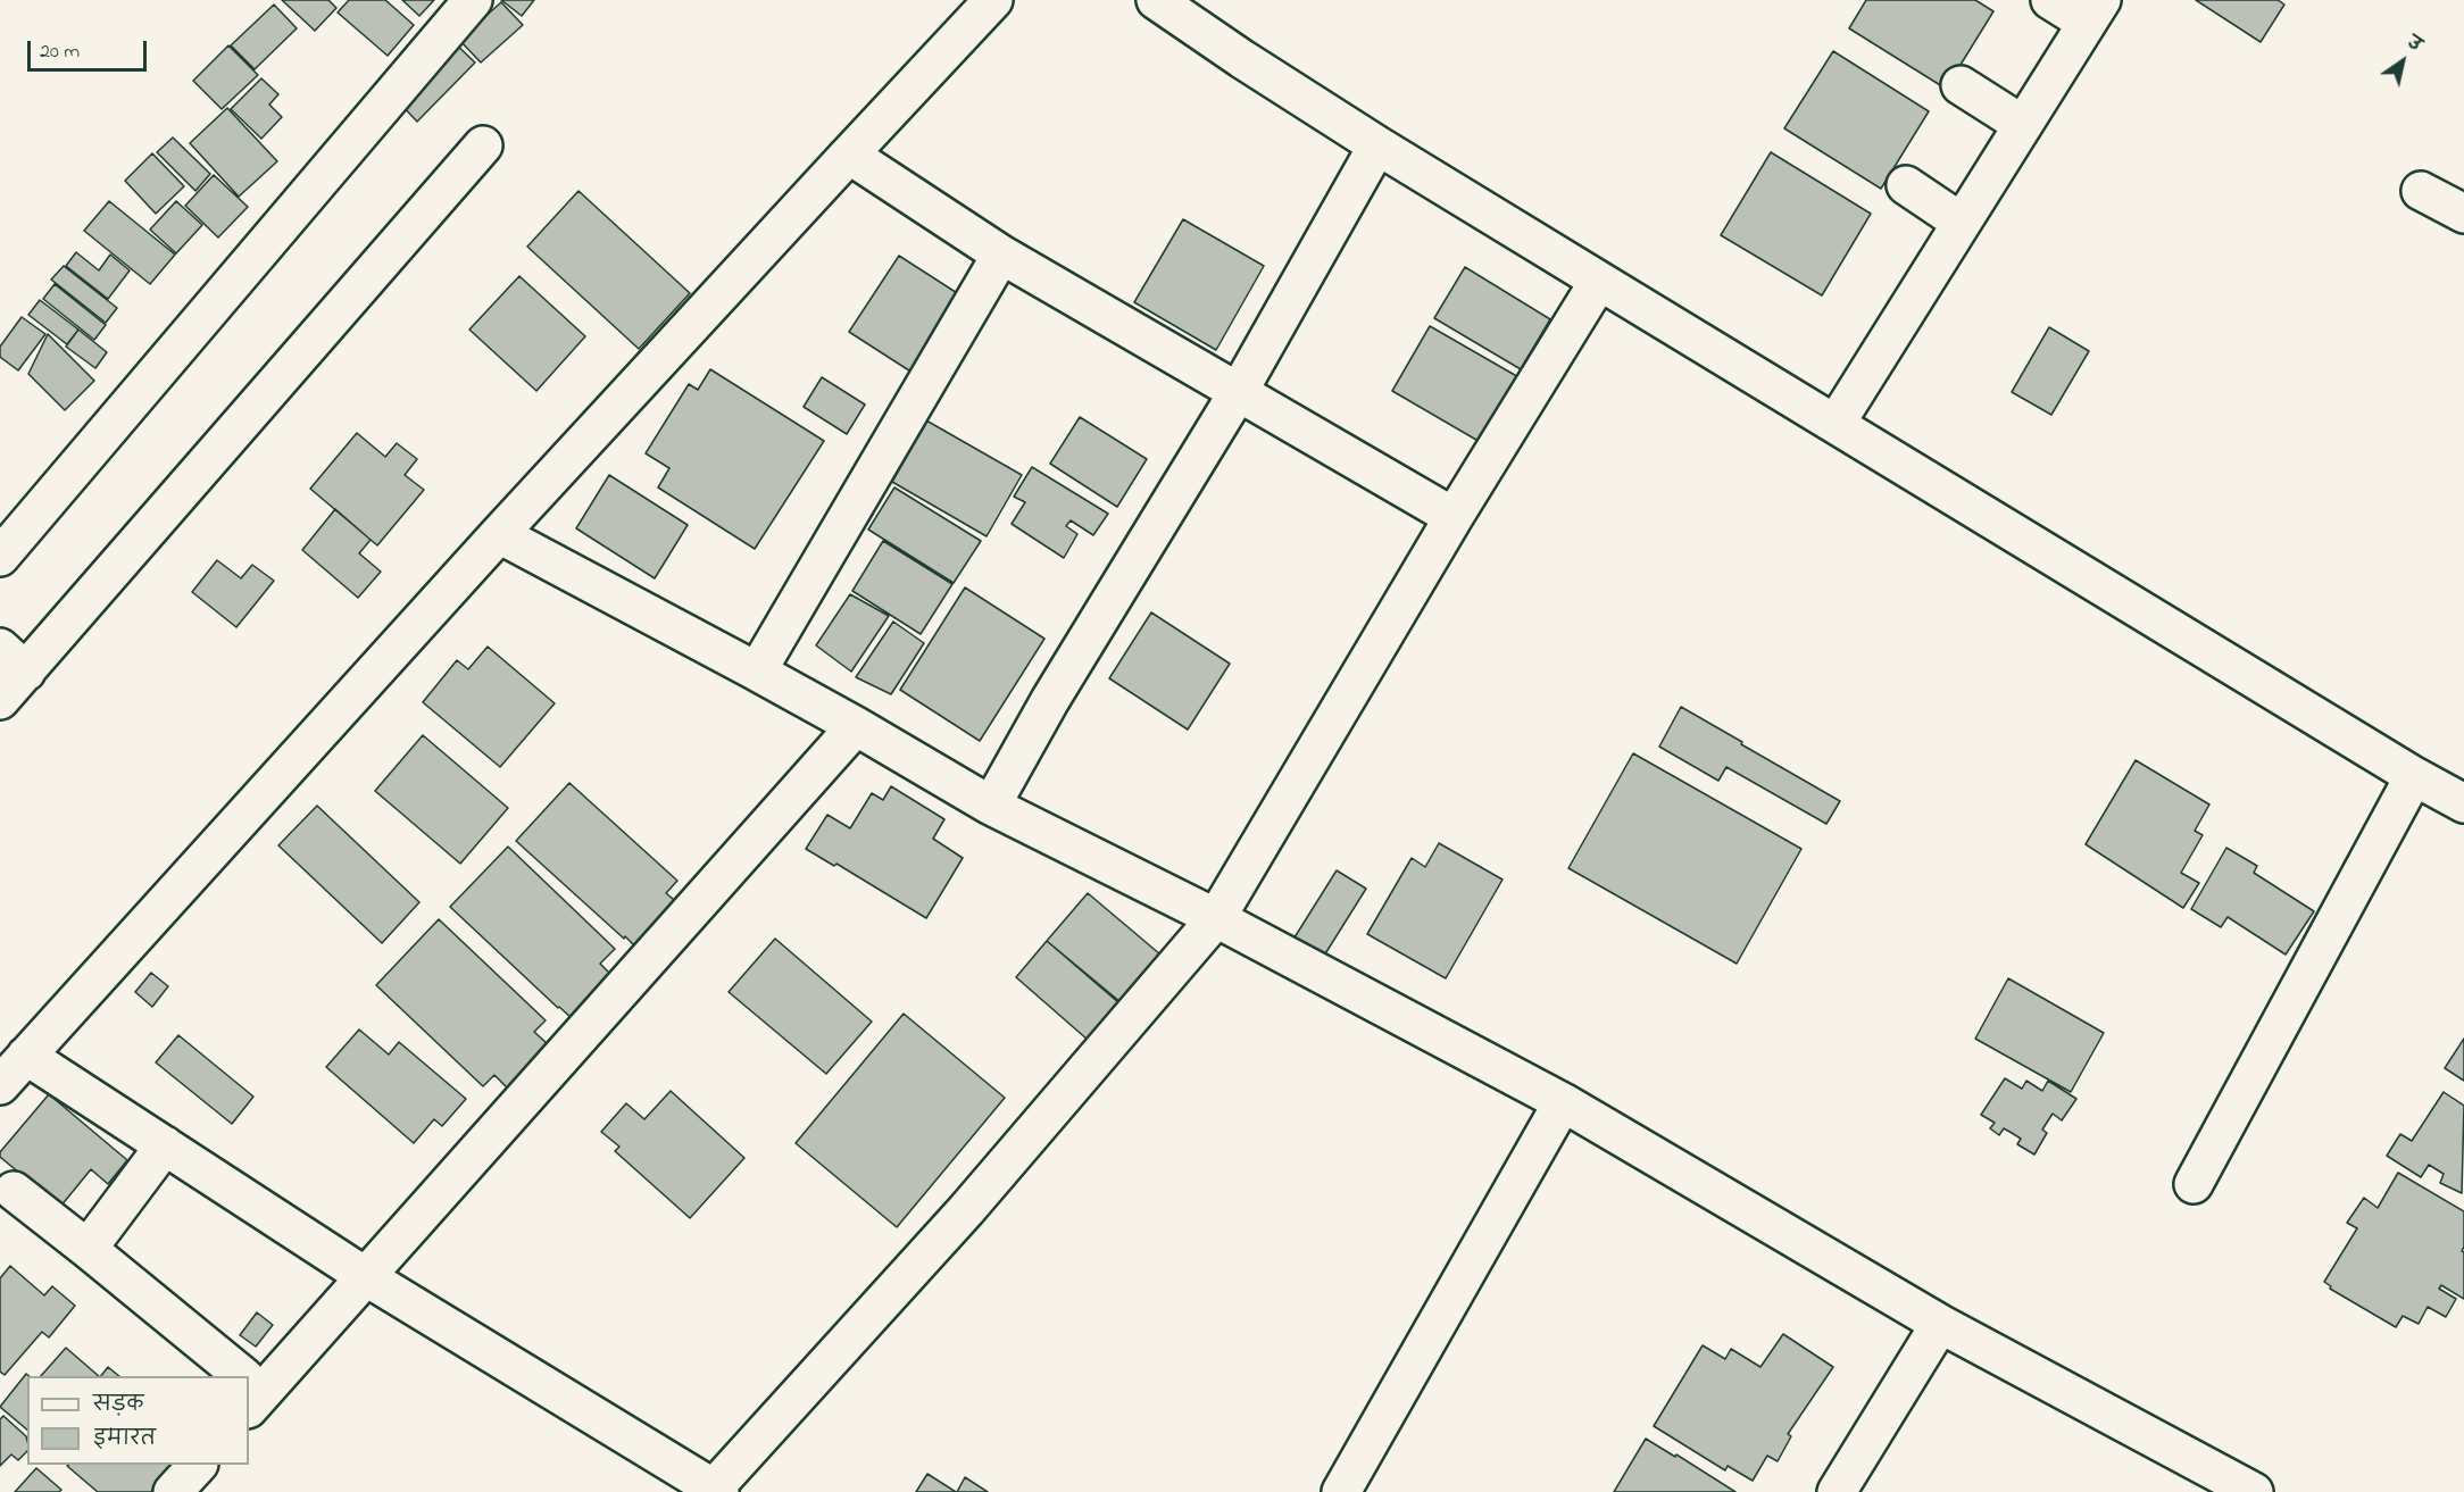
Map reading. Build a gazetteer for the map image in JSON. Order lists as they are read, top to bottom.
{
  "legend": ["सड़क", "इमारत"],
  "scale_bar": "20 m",
  "north": "top right"
}
